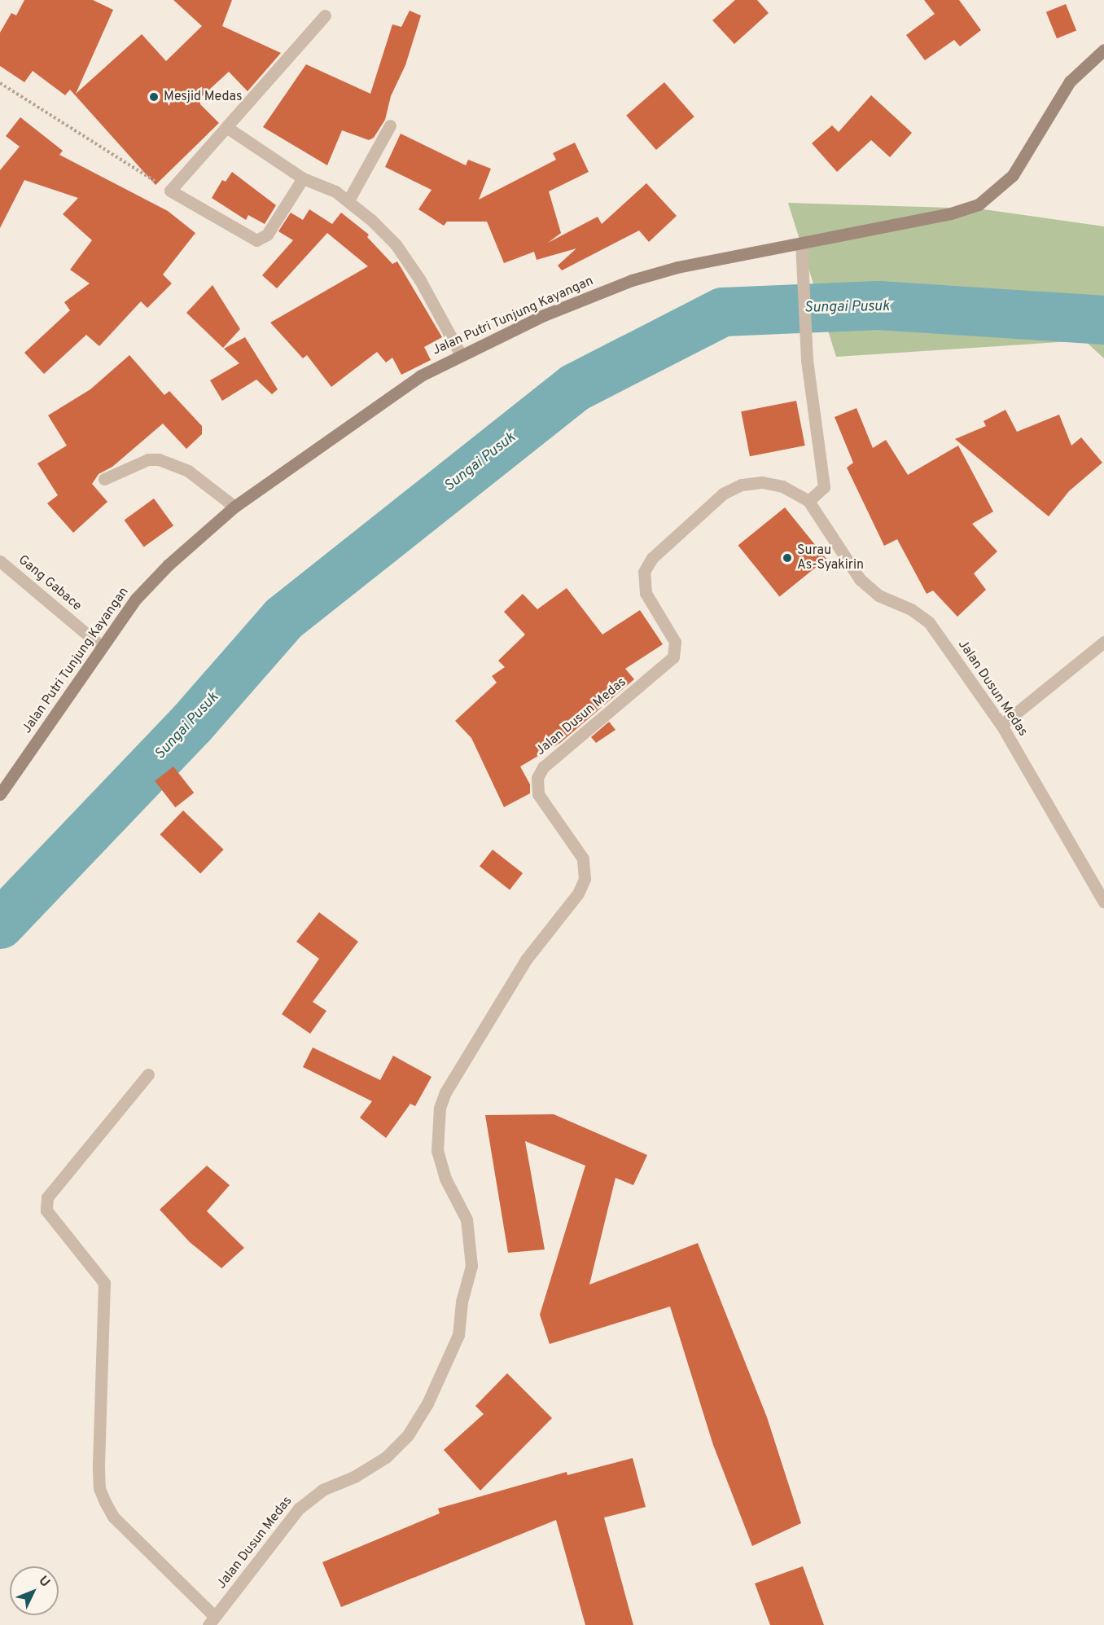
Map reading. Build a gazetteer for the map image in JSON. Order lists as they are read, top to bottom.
{
  "streets": {
    "street": ["Jalan Putri Tunjung Kayangan", "Gang Gabace", "Jalan Dusun Medas"]
  },
  "crossings": [
    ["Jalan Putri Tunjung Kayangan", "Gang Gabace"]
  ],
  "water": ["Sungai Pusuk"],
  "places": ["Mesjid Medas", "Surau As-Syakirin"],
  "north": "top right"
}
